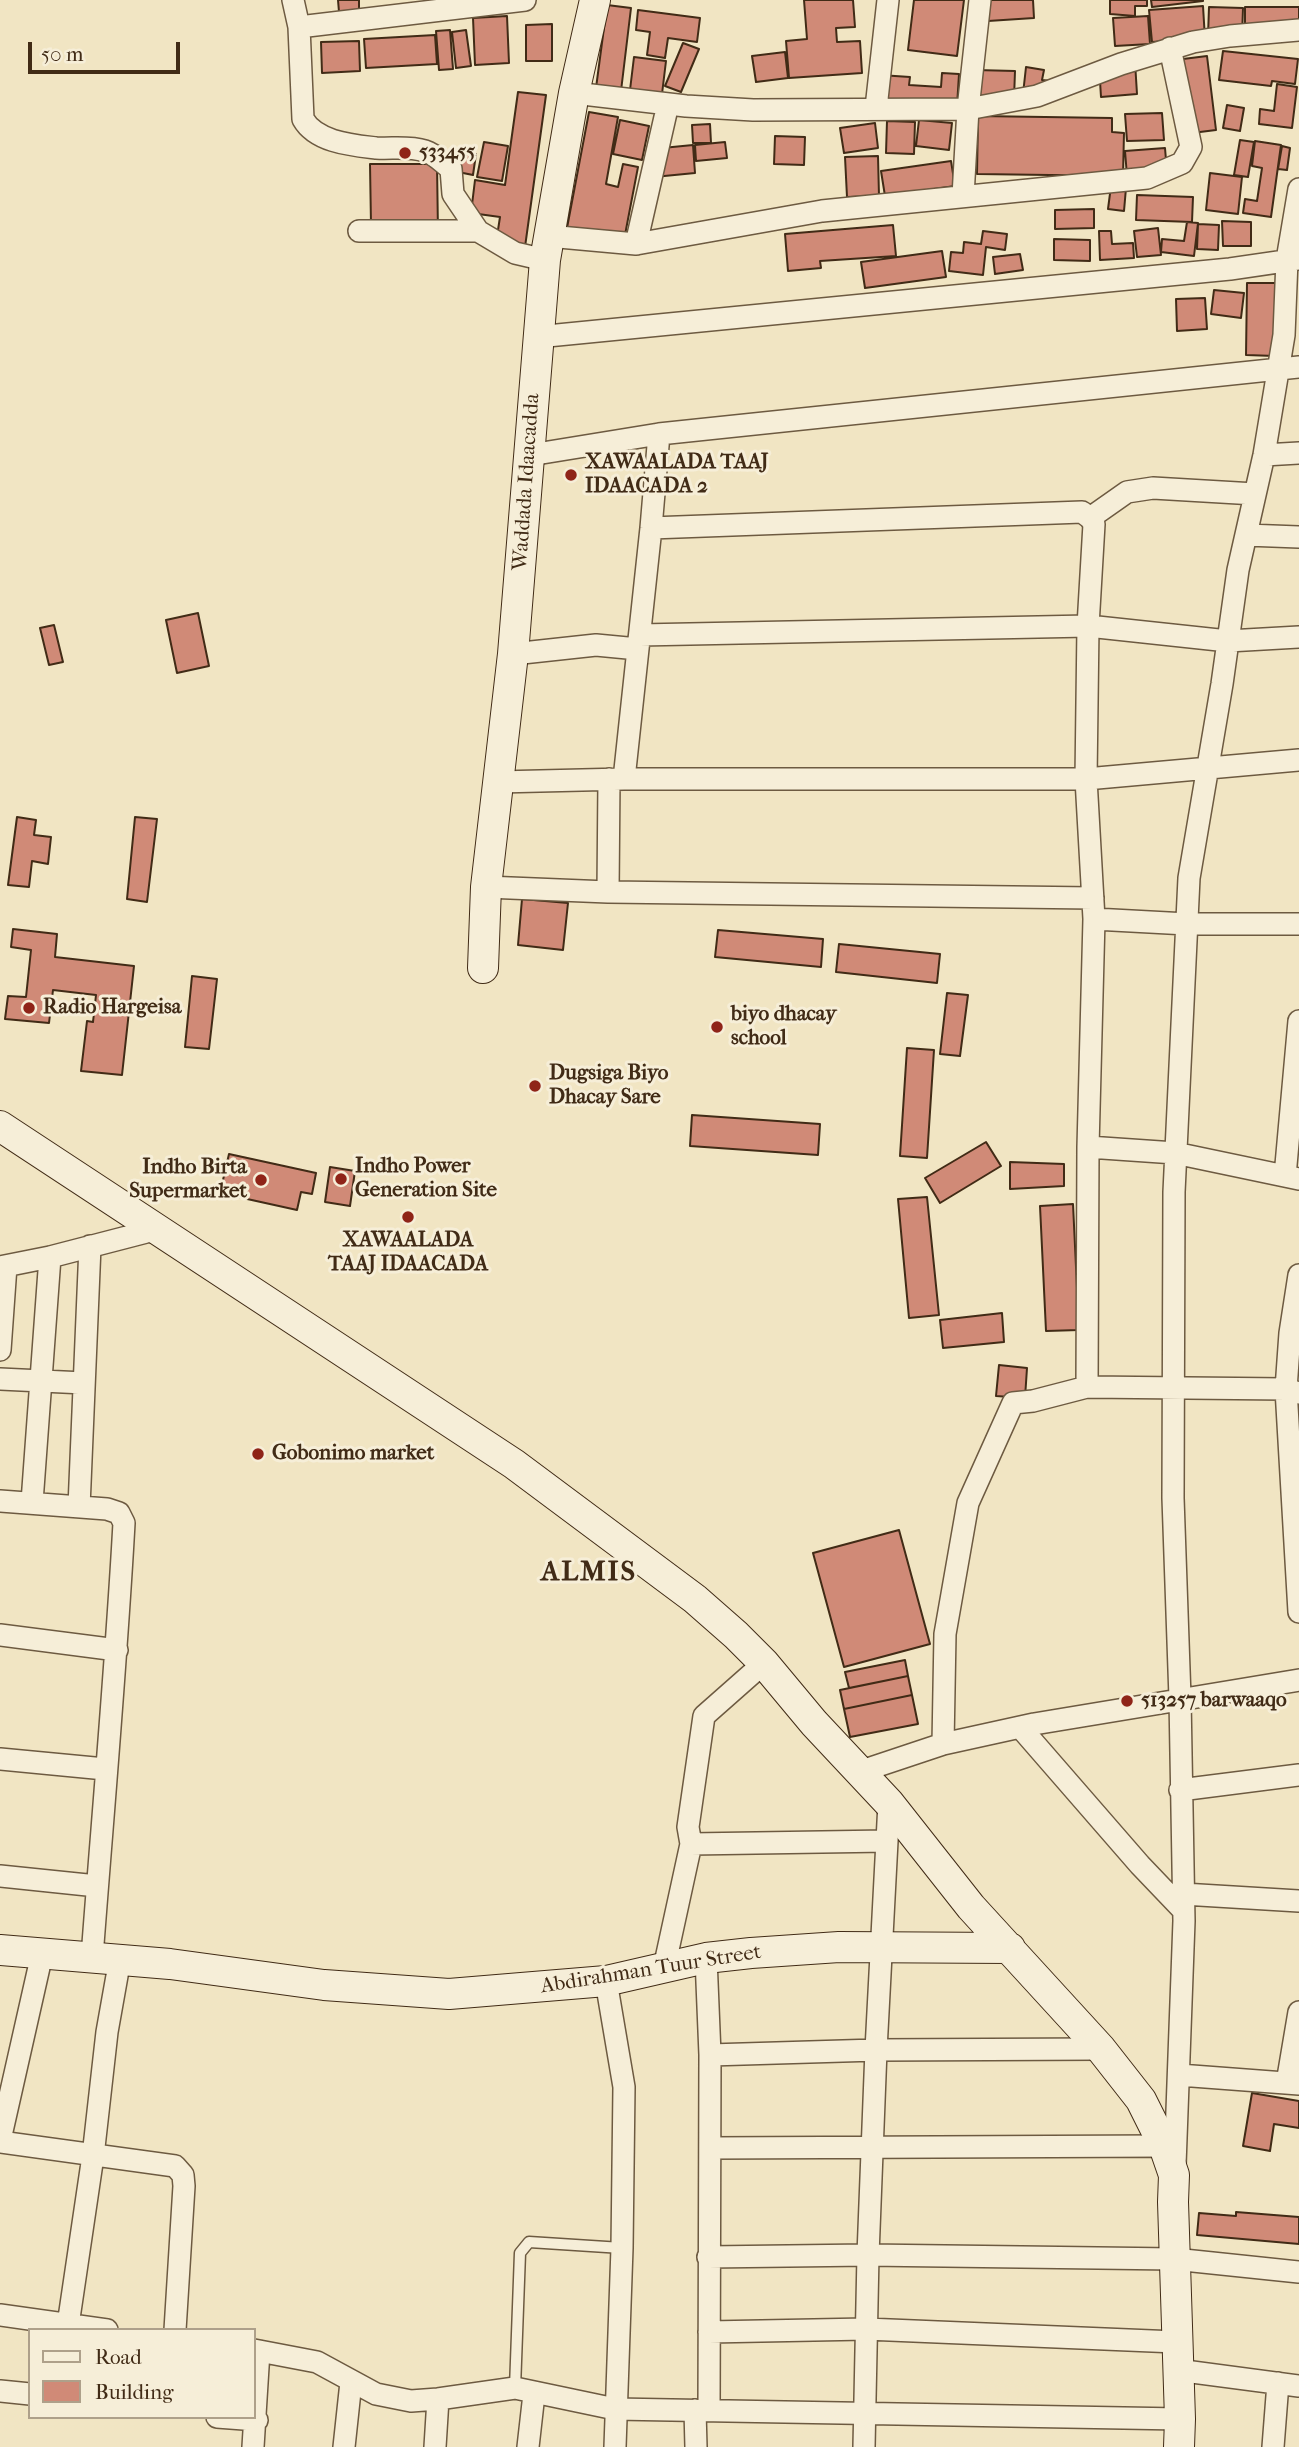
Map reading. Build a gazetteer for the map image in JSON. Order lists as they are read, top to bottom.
{
  "streets": {
    "street": ["Waddada Idaacadda", "Abdirahman Tuur Street"]
  },
  "districts": ["ALMIS"],
  "places": [
    "533455",
    "XAWAALADA TAAJ IDAACADA 2",
    "Radio Hargeisa",
    "biyo dhacay school",
    "Dugsiga Biyo Dhacay Sare",
    "Indho Power Generation Site",
    "Indho Birta Supermarket",
    "XAWAALADA TAAJ IDAACADA",
    "Gobonimo market",
    "513257 barwaaqo"
  ],
  "legend": ["Road", "Building"],
  "scale_bar": "50 m"
}
